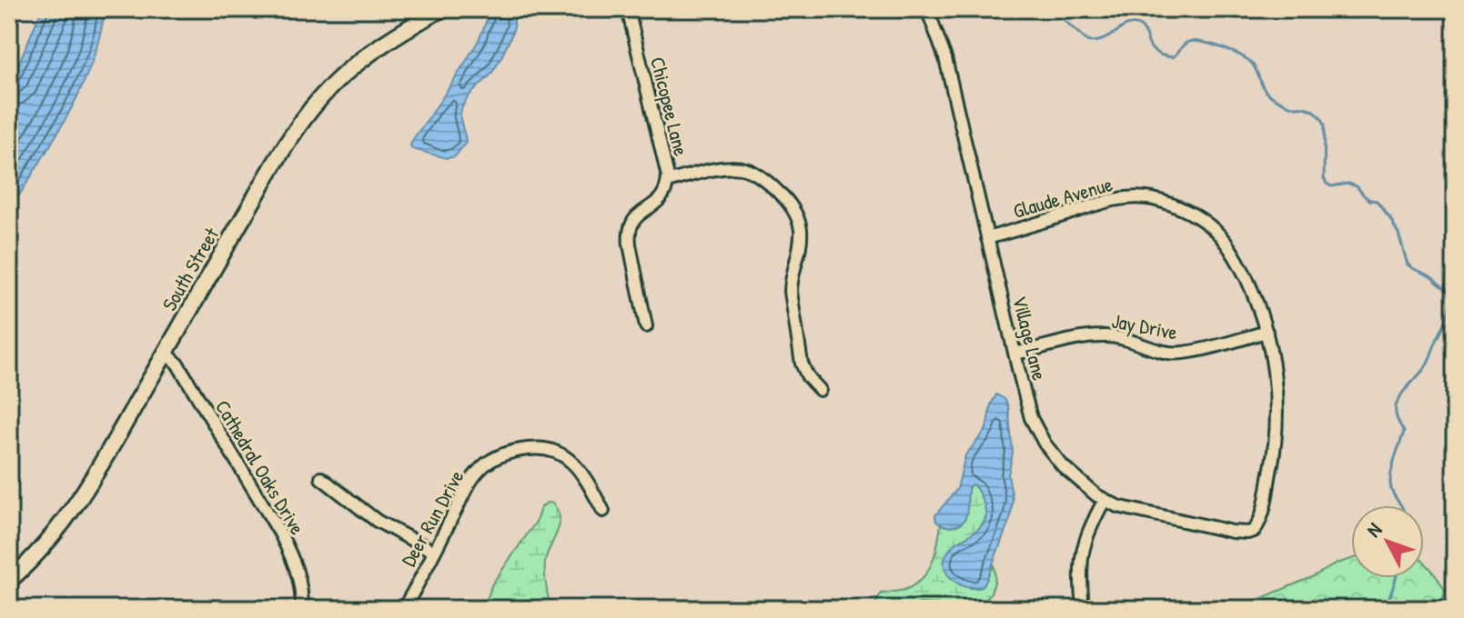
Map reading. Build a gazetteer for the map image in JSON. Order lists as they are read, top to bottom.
{
  "streets": {
    "street": [
      "Chicopee Lane",
      "Glaude Avenue",
      "South Street",
      "Jay Drive",
      "Village Lane",
      "Cathedral Oaks Drive",
      "Deer Run Drive"
    ]
  },
  "crossings": [
    ["Glaude Avenue", "Jay Drive"],
    ["Glaude Avenue", "Village Lane"],
    ["South Street", "Cathedral Oaks Drive"],
    ["Jay Drive", "Village Lane"]
  ],
  "north": "top left"
}
